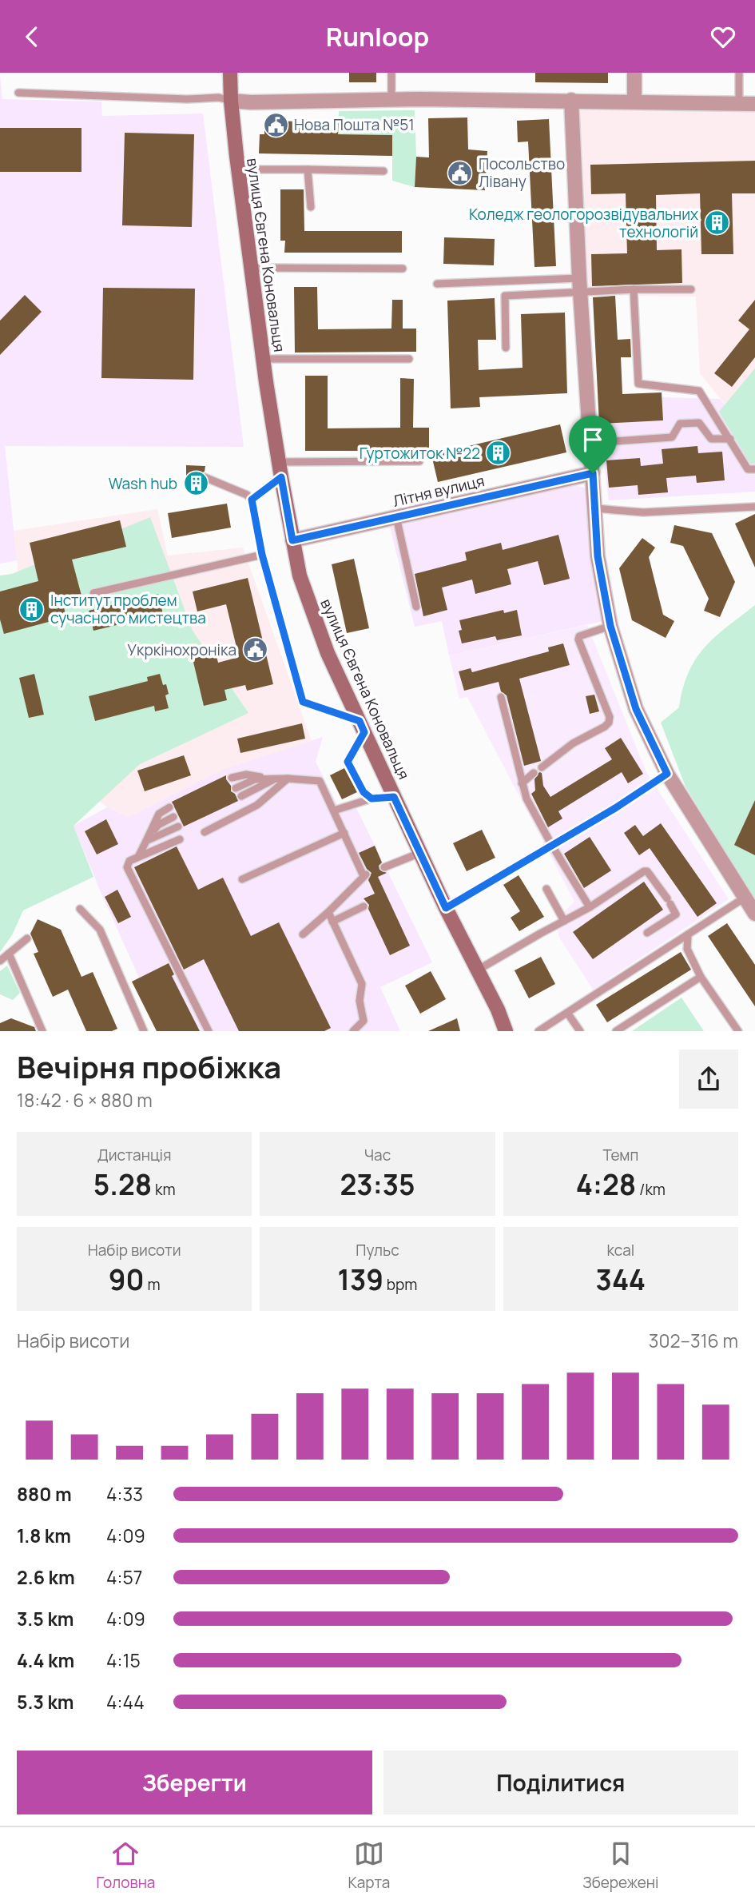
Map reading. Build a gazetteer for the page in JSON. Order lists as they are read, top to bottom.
{
  "streets": {
    "main road": ["вулиця Євгена Коновальця"],
    "street": ["Літня вулиця"]
  },
  "crossings": [
    ["вулиця Євгена Коновальця", "Літня вулиця"]
  ],
  "places": {
    "public building": ["Нова Пошта №51", "Посольство Лівану", "Укркінохроніка"],
    "building": [
      "Коледж геологорозвідувальних технологій",
      "Гуртожиток №22",
      "Wash hub",
      "Інститут проблем сучасного мистецтва"
    ]
  },
  "page": {
    "header": "Runloop",
    "heading": ["Вечірня пробіжка", "18:42 · 6 × 880 m"],
    "stats": [
      ["Дистанція", "5.28 km"],
      ["Час", "23:35"],
      ["Темп", "4:28 /km"],
      ["Набір висоти", "90 m"],
      ["Пульс", "139 bpm"],
      ["kcal", "344"]
    ],
    "chart": ["Набір висоти", "302–316 m"],
    "list": [
      {
        "name": "880 m",
        "note": "4:33"
      },
      {
        "name": "1.8 km",
        "note": "4:09"
      },
      {
        "name": "2.6 km",
        "note": "4:57"
      },
      {
        "name": "3.5 km",
        "note": "4:09"
      },
      {
        "name": "4.4 km",
        "note": "4:15"
      },
      {
        "name": "5.3 km",
        "note": "4:44"
      }
    ],
    "buttons": ["Зберегти", "Поділитися"],
    "tabs": ["Головна", "Карта", "Збережені"]
  }
}
